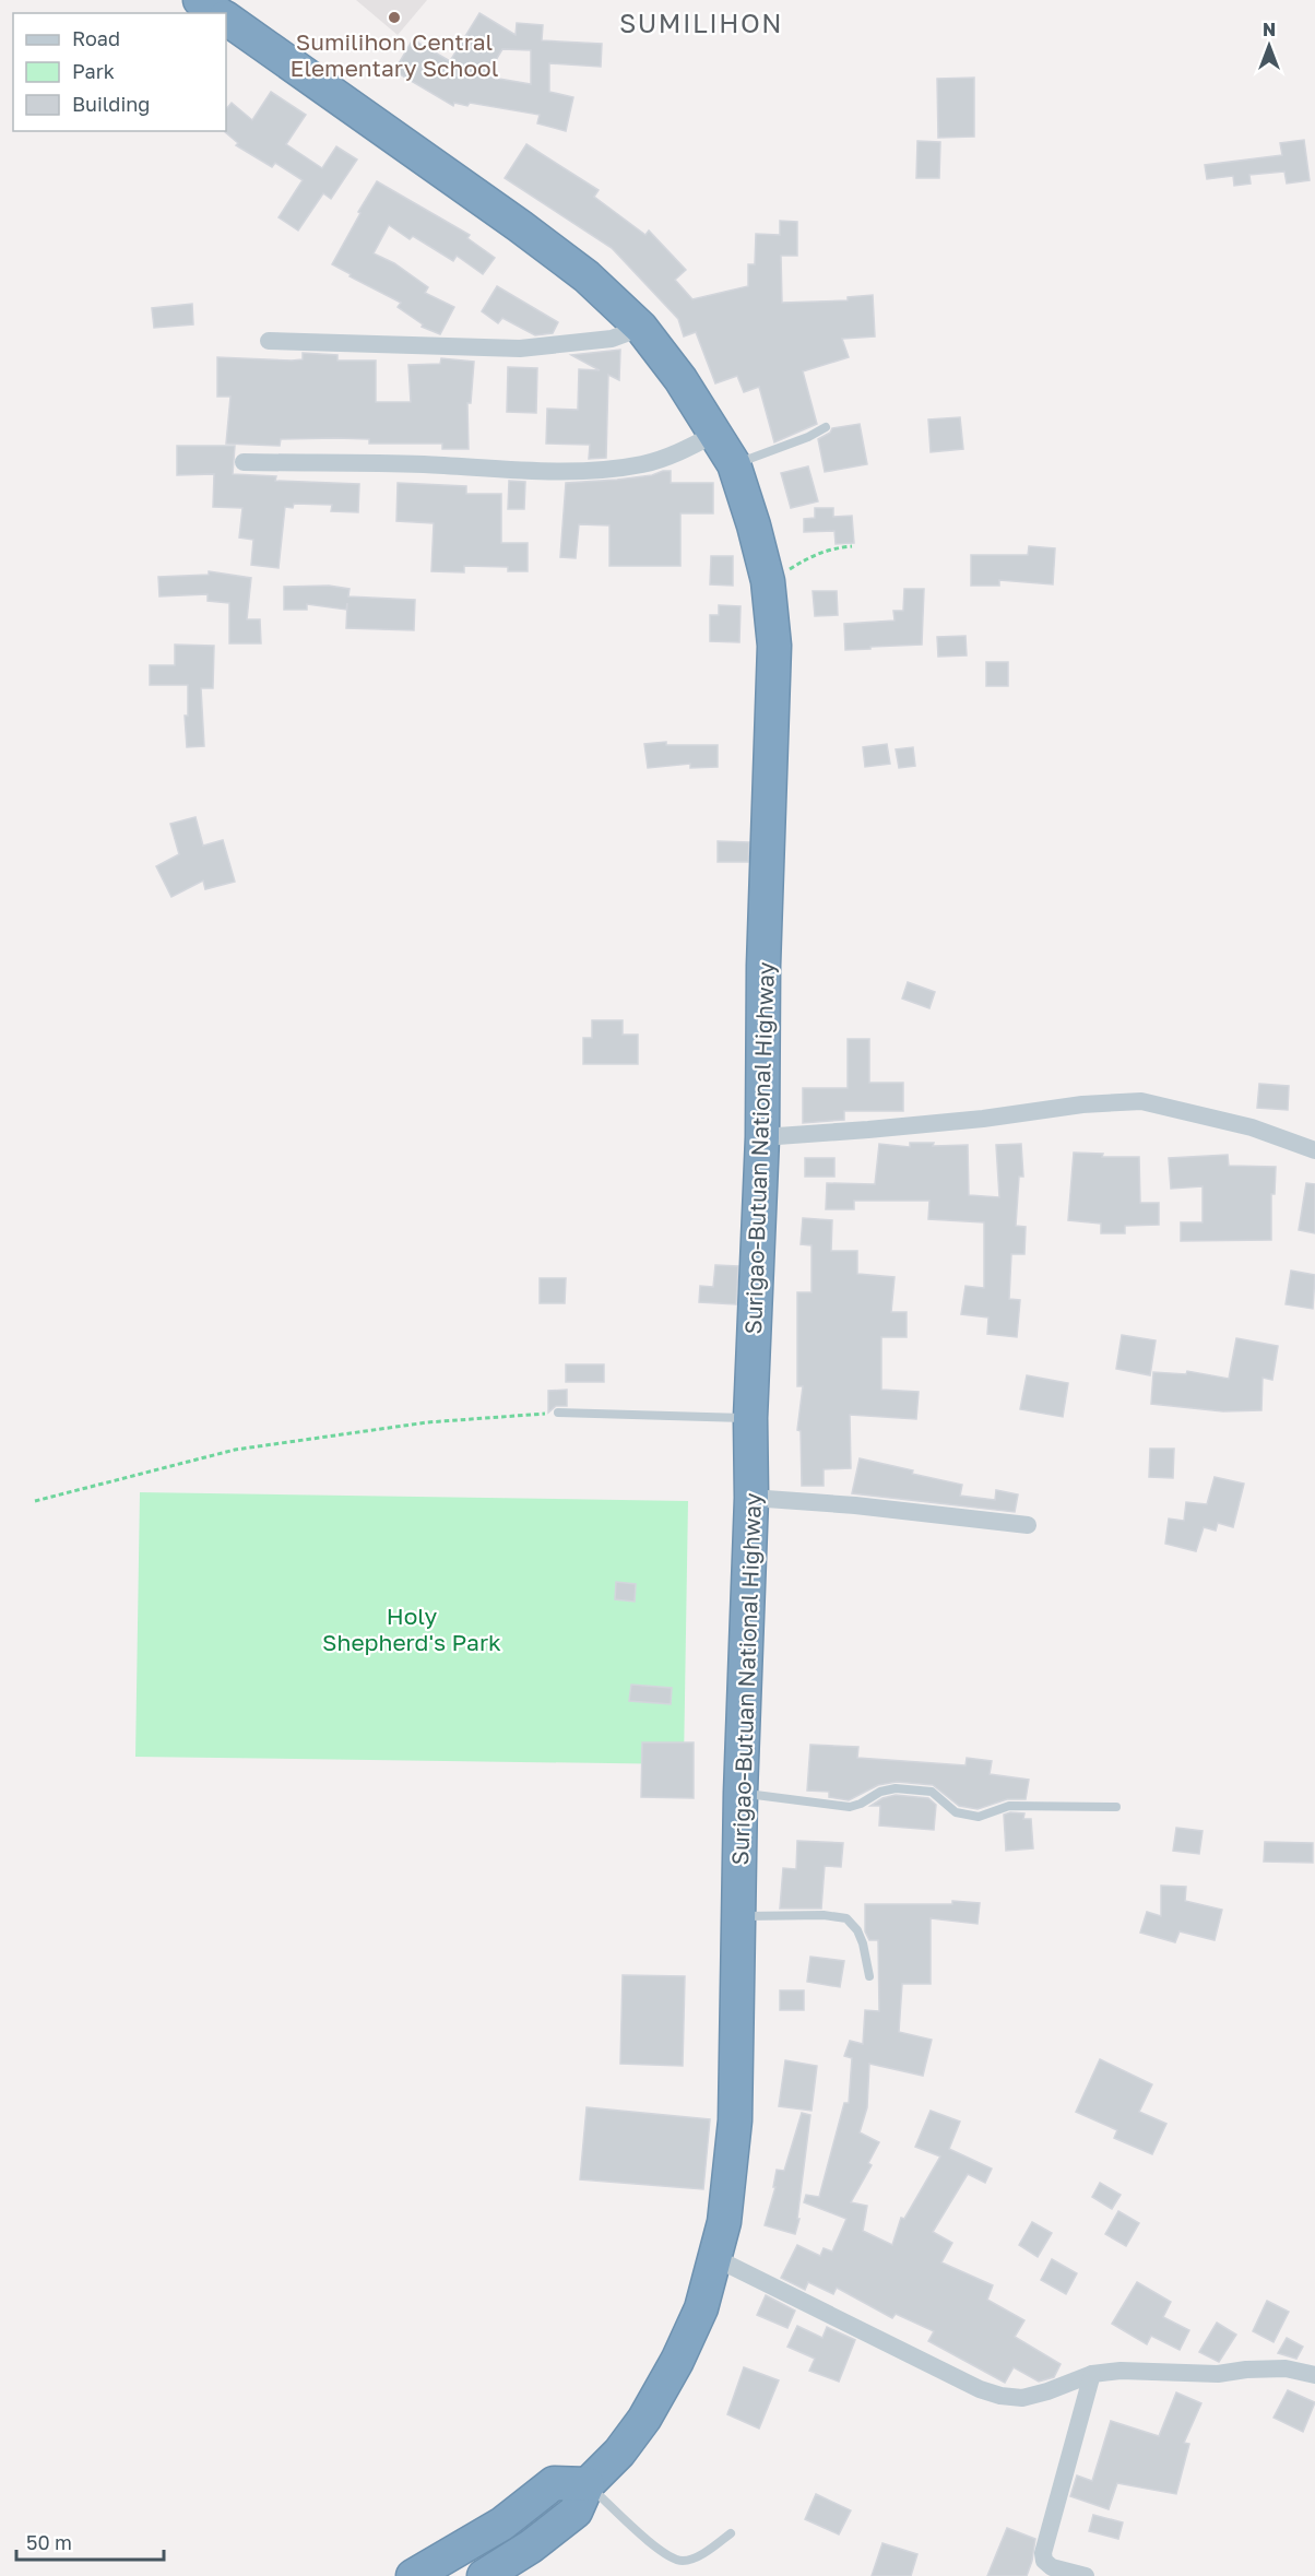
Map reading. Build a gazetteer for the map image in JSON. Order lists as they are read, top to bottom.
{
  "streets": {
    "highway": ["Surigao-Butuan National Highway"]
  },
  "districts": ["SUMILIHON"],
  "parks": ["Holy Shepherd's Park"],
  "places": ["Sumilihon Central Elementary School"],
  "legend": ["Road", "Park", "Building"],
  "scale_bar": "50 m",
  "north": "top"
}
